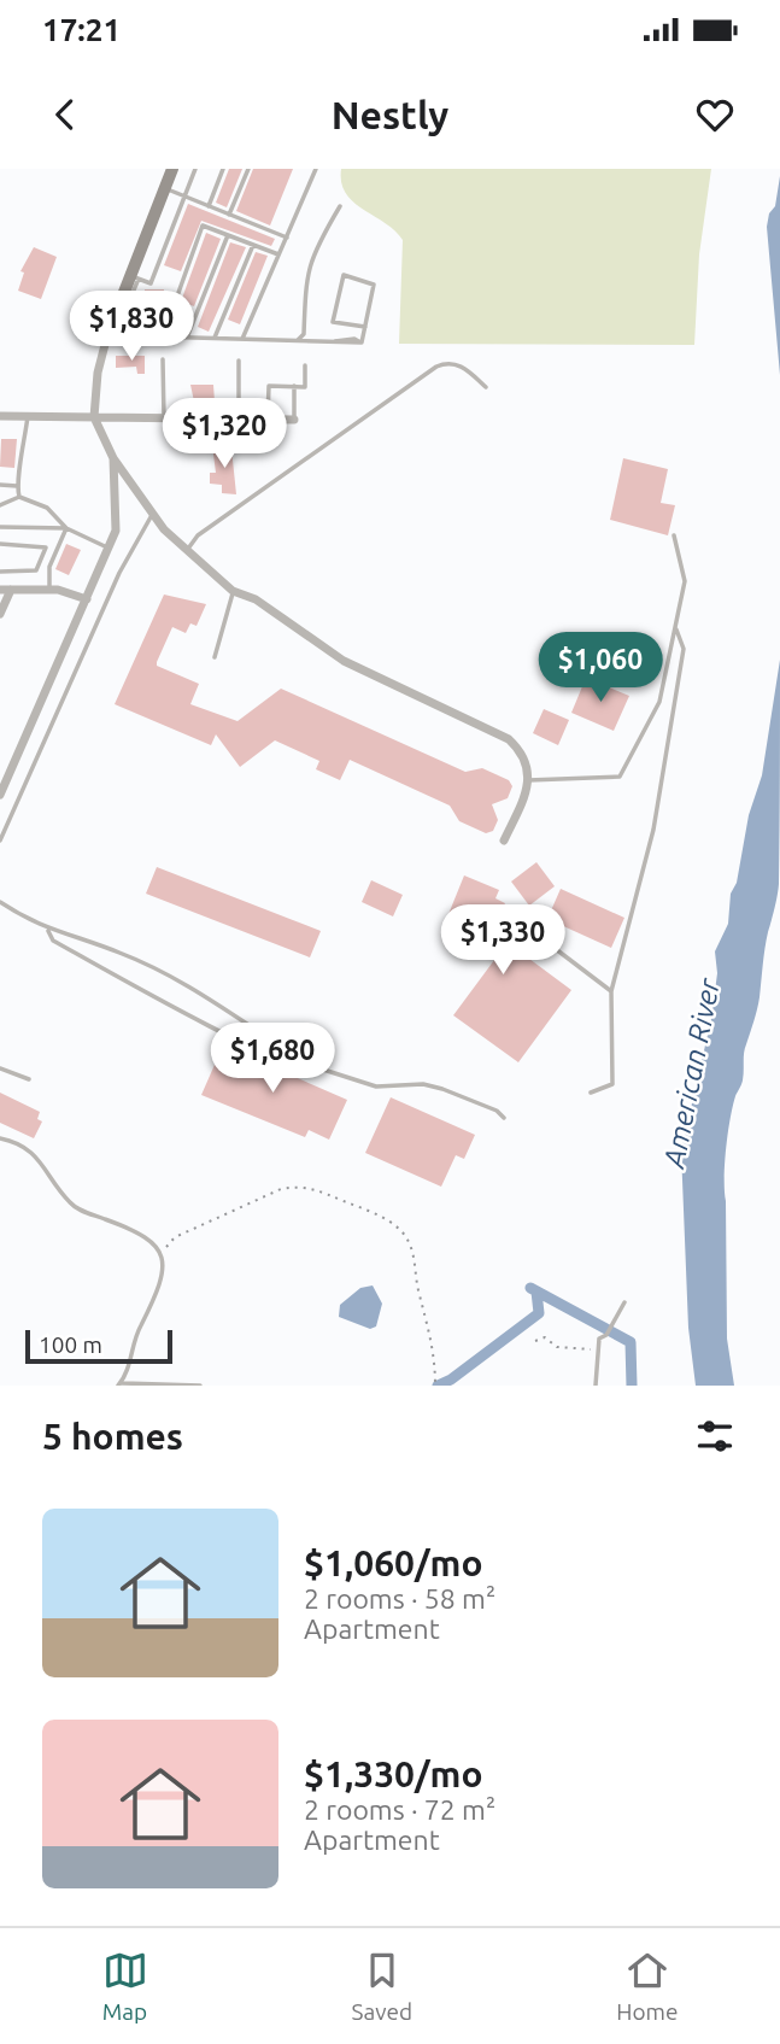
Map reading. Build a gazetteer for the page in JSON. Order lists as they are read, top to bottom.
{
  "water": ["American River"],
  "scale_bar": "100 m",
  "page": {
    "status": "17:21",
    "header": "Nestly",
    "price": [
      "$1,830",
      "$1,320",
      "$1,060",
      "$1,330",
      "$1,680"
    ],
    "scale": "100 m",
    "heading": "5 homes",
    "list": [
      {
        "name": "$1,060/mo",
        "note": "2 rooms · 58 m² · Apartment"
      },
      {
        "name": "$1,330/mo",
        "note": "2 rooms · 72 m² · Apartment"
      }
    ],
    "tabs": ["Map", "Saved", "Home"]
  }
}
